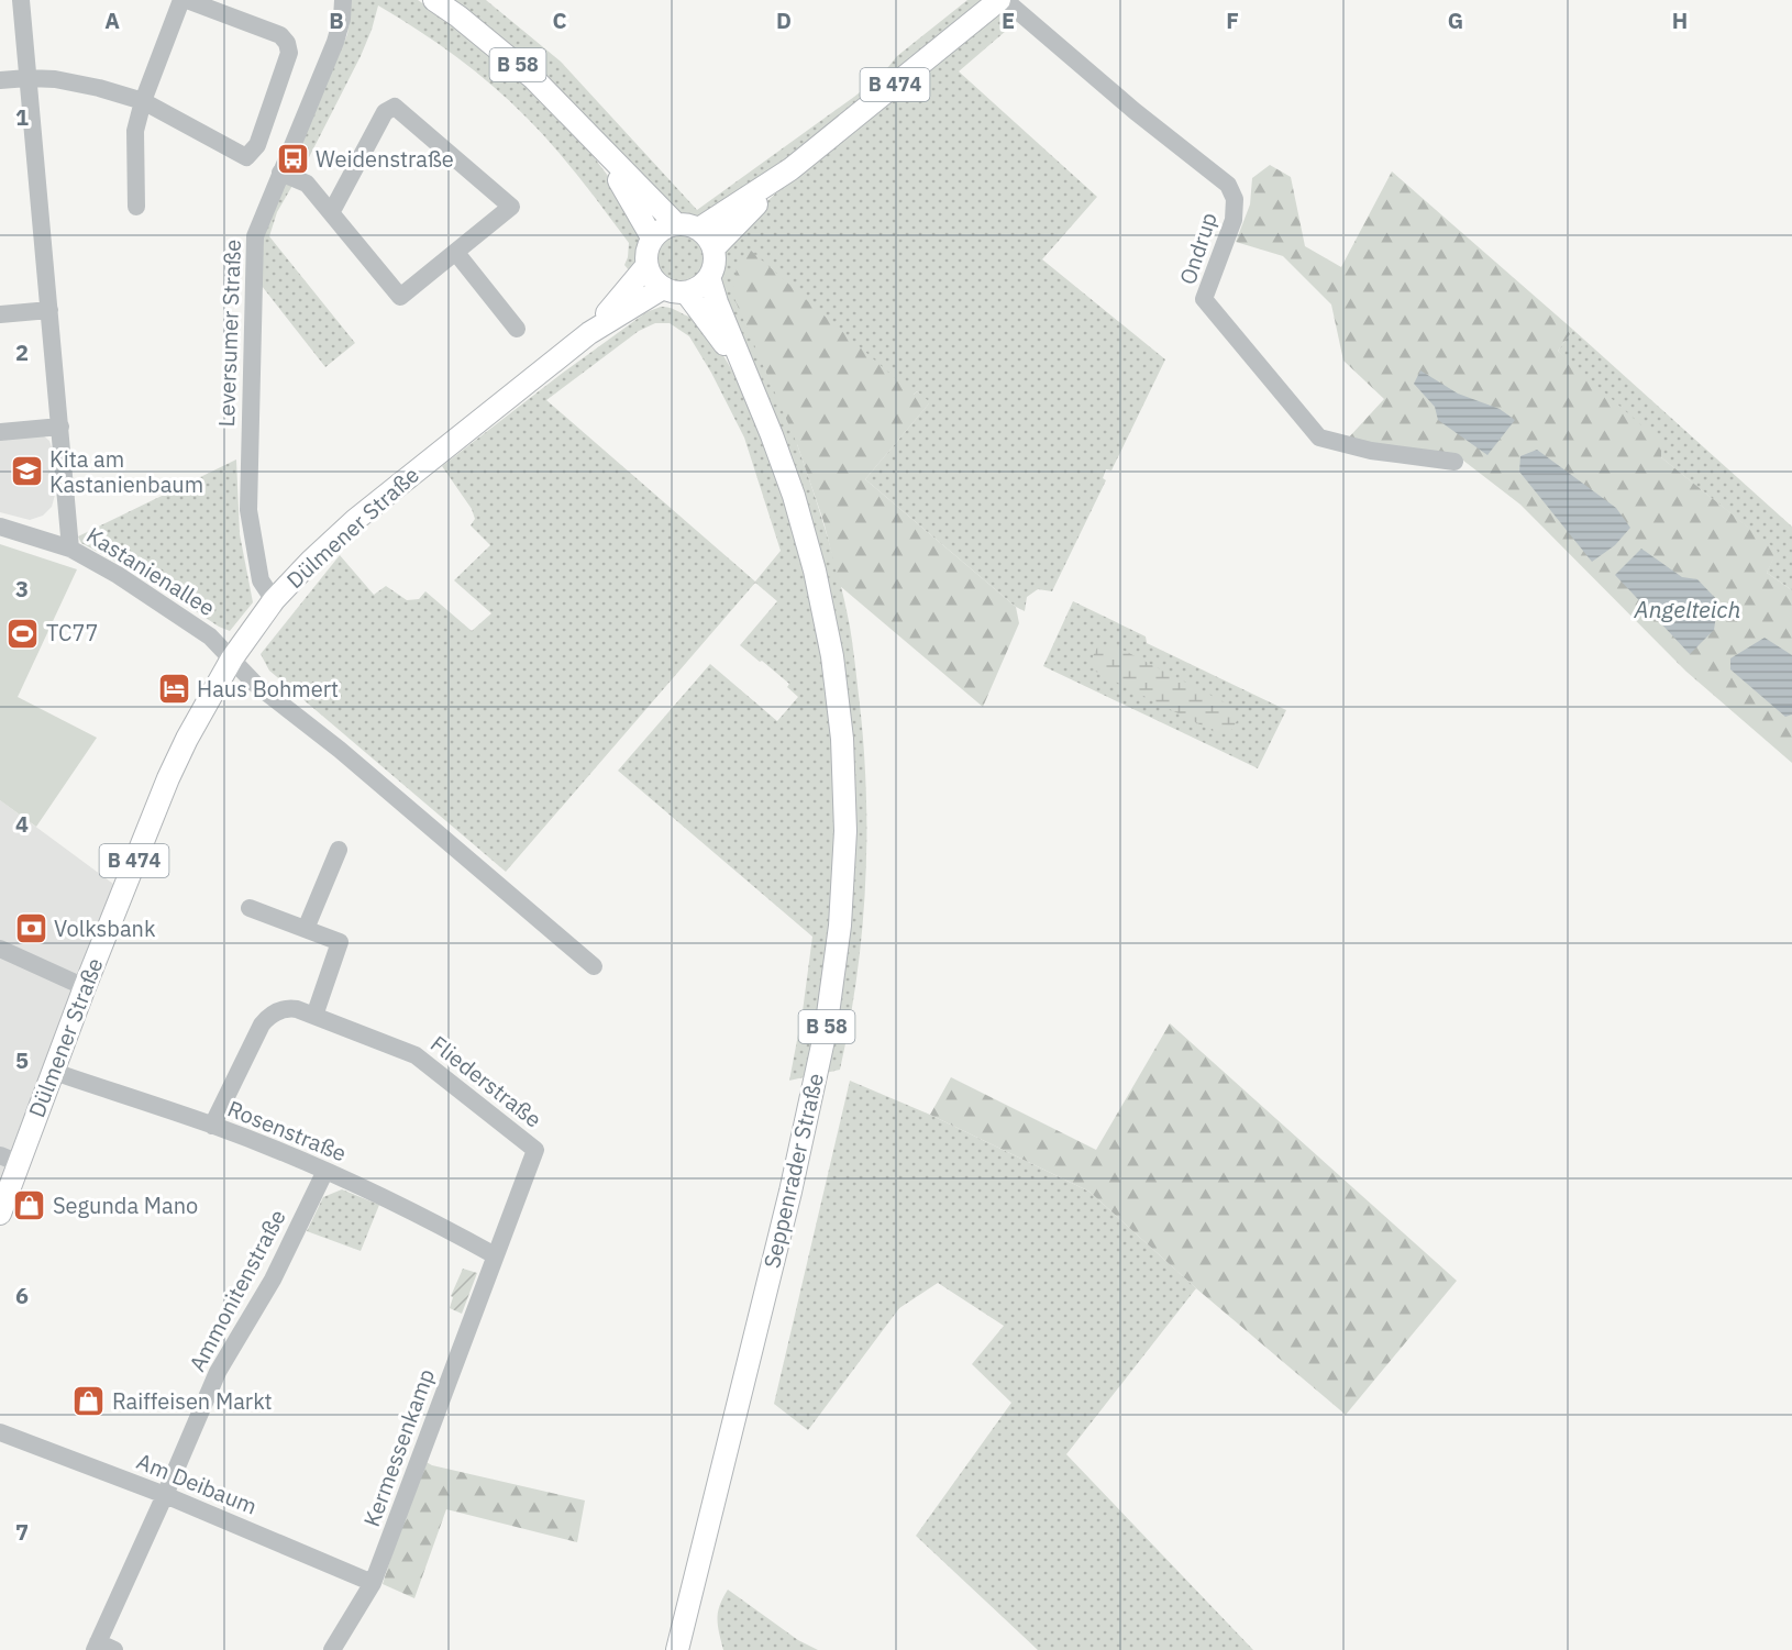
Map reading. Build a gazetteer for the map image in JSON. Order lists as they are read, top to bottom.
{
  "streets": {
    "main road": [
      "B 58",
      "B 474",
      "Dülmener Straße",
      "Seppenrader Straße"
    ],
    "street": [
      "Ondrup",
      "Leversumer Straße",
      "Kastanienallee",
      "Fliederstraße",
      "Rosenstraße",
      "Ammonitenstraße",
      "Kermessenkamp",
      "Am Deibaum"
    ]
  },
  "crossings": [
    ["B 58", "B 474"],
    ["B 58", "Dülmener Straße"],
    ["B 58", "Seppenrader Straße"],
    ["B 474", "Dülmener Straße"],
    ["B 474", "Seppenrader Straße"],
    ["Leversumer Straße", "Dülmener Straße"],
    ["Dülmener Straße", "Kastanienallee"],
    ["Dülmener Straße", "Rosenstraße"],
    ["Dülmener Straße", "Seppenrader Straße"],
    ["Fliederstraße", "Rosenstraße"],
    ["Fliederstraße", "Kermessenkamp"],
    ["Rosenstraße", "Ammonitenstraße"],
    ["Rosenstraße", "Kermessenkamp"],
    ["Ammonitenstraße", "Am Deibaum"],
    ["Kermessenkamp", "Am Deibaum"]
  ],
  "water": ["Angelteich"],
  "places": {
    "bus stop": ["Weidenstraße"],
    "school or university": ["Kita am Kastanienbaum"],
    "sports": ["TC77"],
    "hotel": ["Haus Bohmert"],
    "bank": ["Volksbank"],
    "shop": ["Segunda Mano", "Raiffeisen Markt"]
  },
  "grid": {
    "columns": [
      "A",
      "B",
      "C",
      "D",
      "E",
      "F",
      "G",
      "H"
    ],
    "rows": [
      "1",
      "2",
      "3",
      "4",
      "5",
      "6",
      "7"
    ]
  }
}
